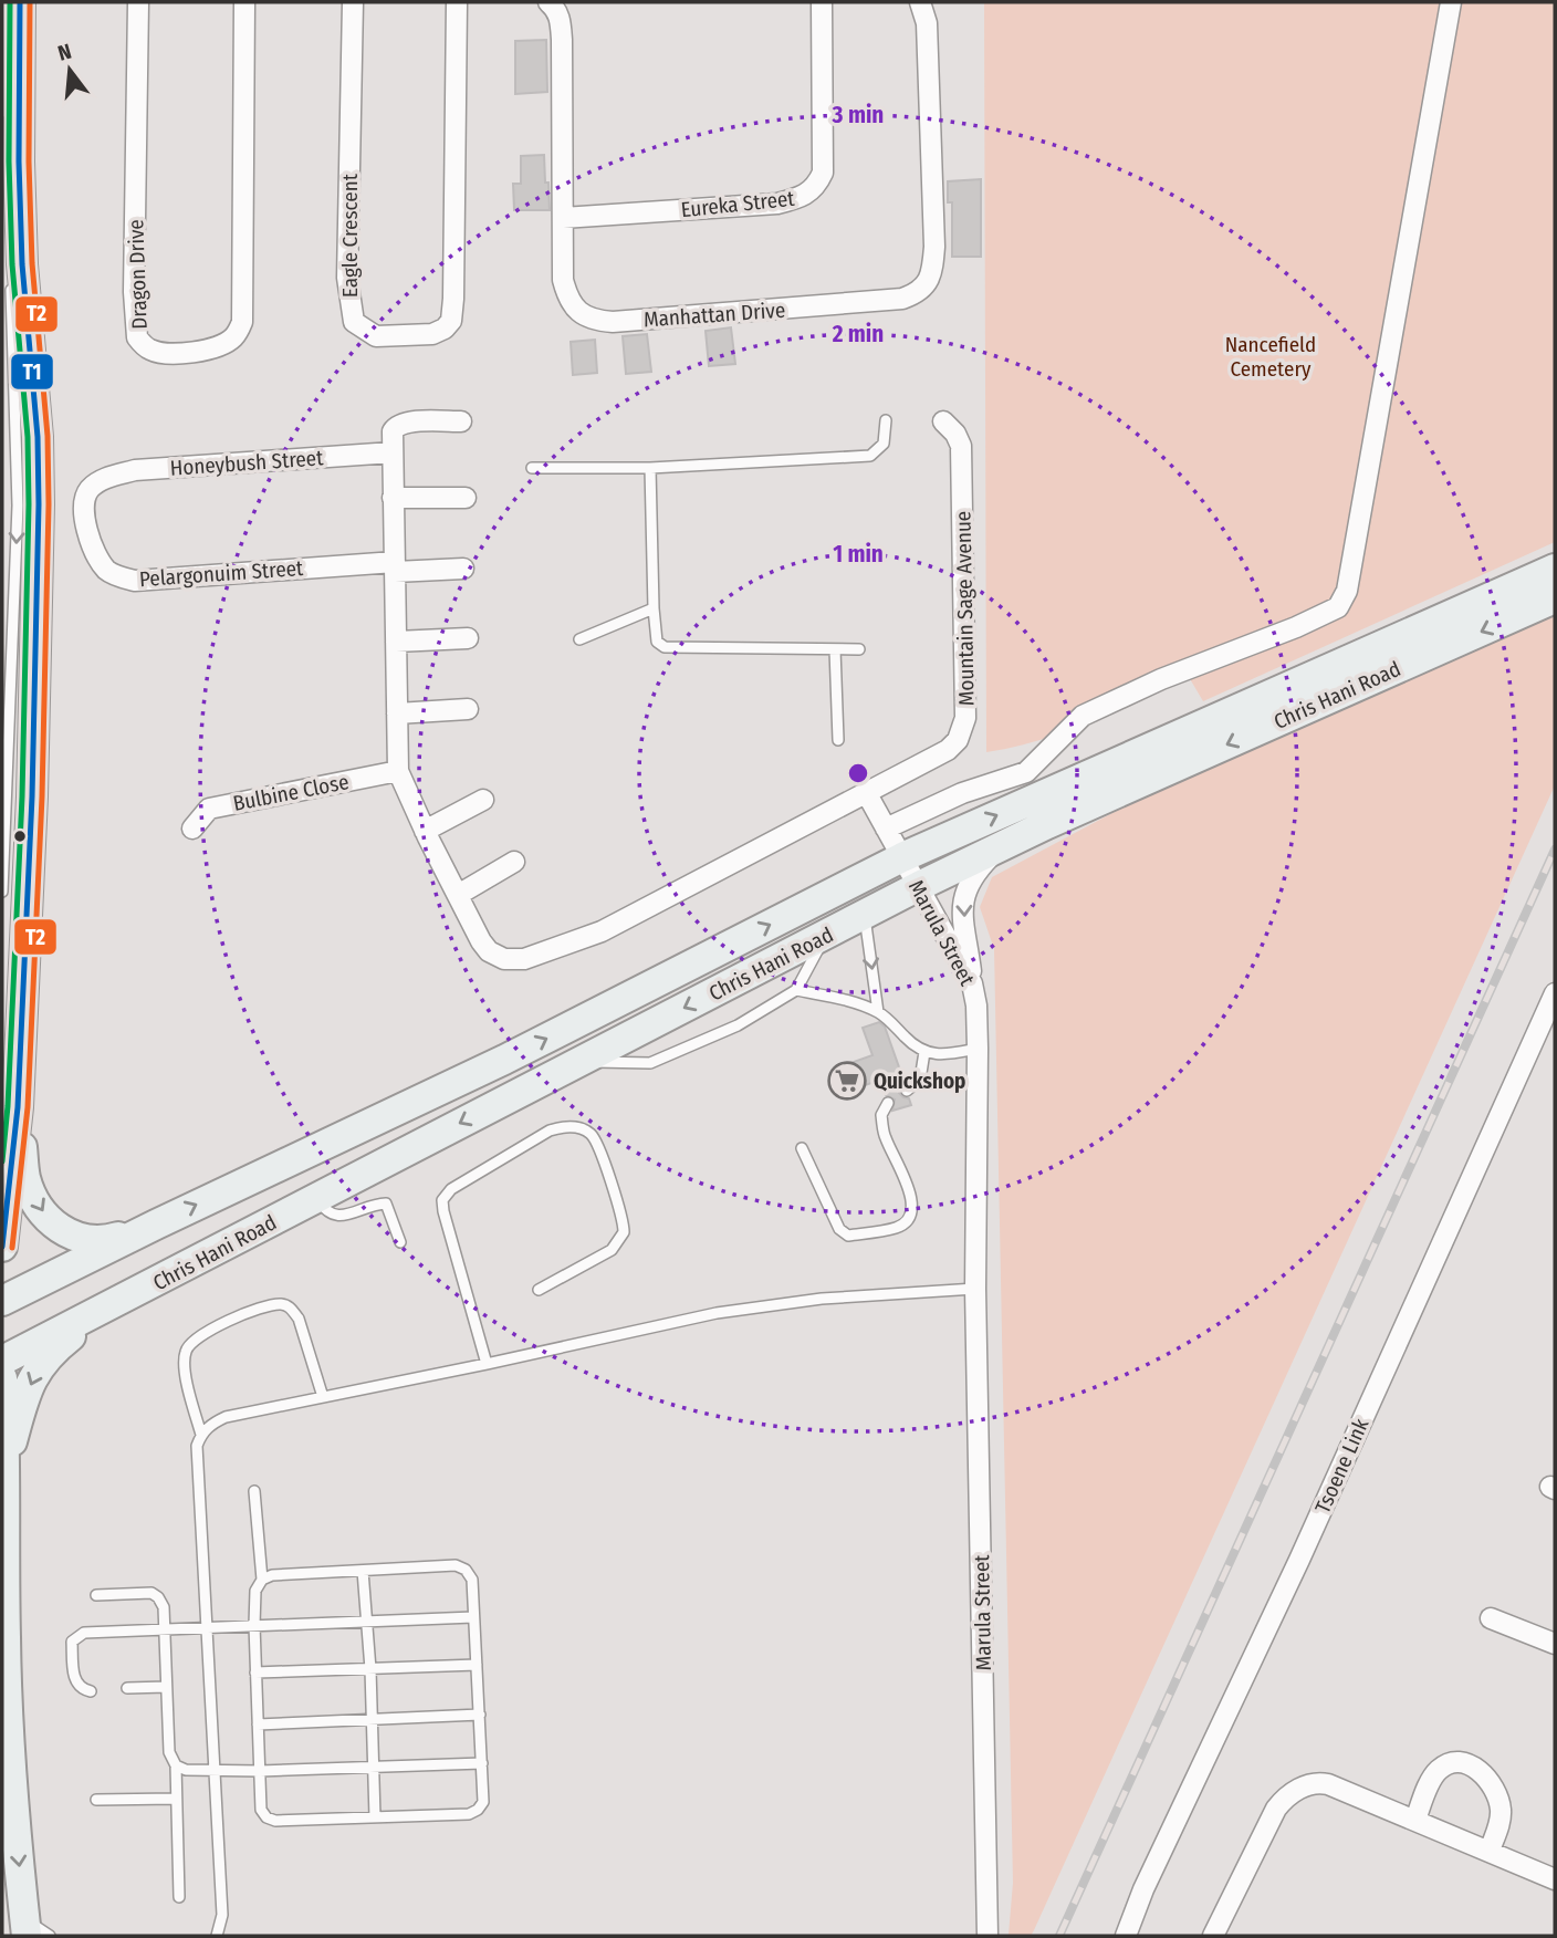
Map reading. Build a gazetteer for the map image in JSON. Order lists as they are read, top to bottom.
{
  "streets": {
    "main road": ["Chris Hani Road"],
    "street": [
      "Eureka Street",
      "Eagle Crescent",
      "Dragon Drive",
      "Manhattan Drive",
      "Honeybush Street",
      "Pelargonuim Street",
      "Mountain Sage Avenue",
      "Bulbine Close",
      "Marula Street",
      "Tsoene Link"
    ]
  },
  "crossings": [
    ["Eureka Street", "Manhattan Drive"],
    ["Honeybush Street", "Pelargonuim Street"],
    ["Chris Hani Road", "Marula Street"]
  ],
  "parks": ["Nancefield Cemetery"],
  "places": {
    "supermarket": ["Quickshop"]
  },
  "lines": ["transit line T1", "transit line T2"],
  "north": "top",
  "rings": ["3 min", "2 min", "1 min"]
}
